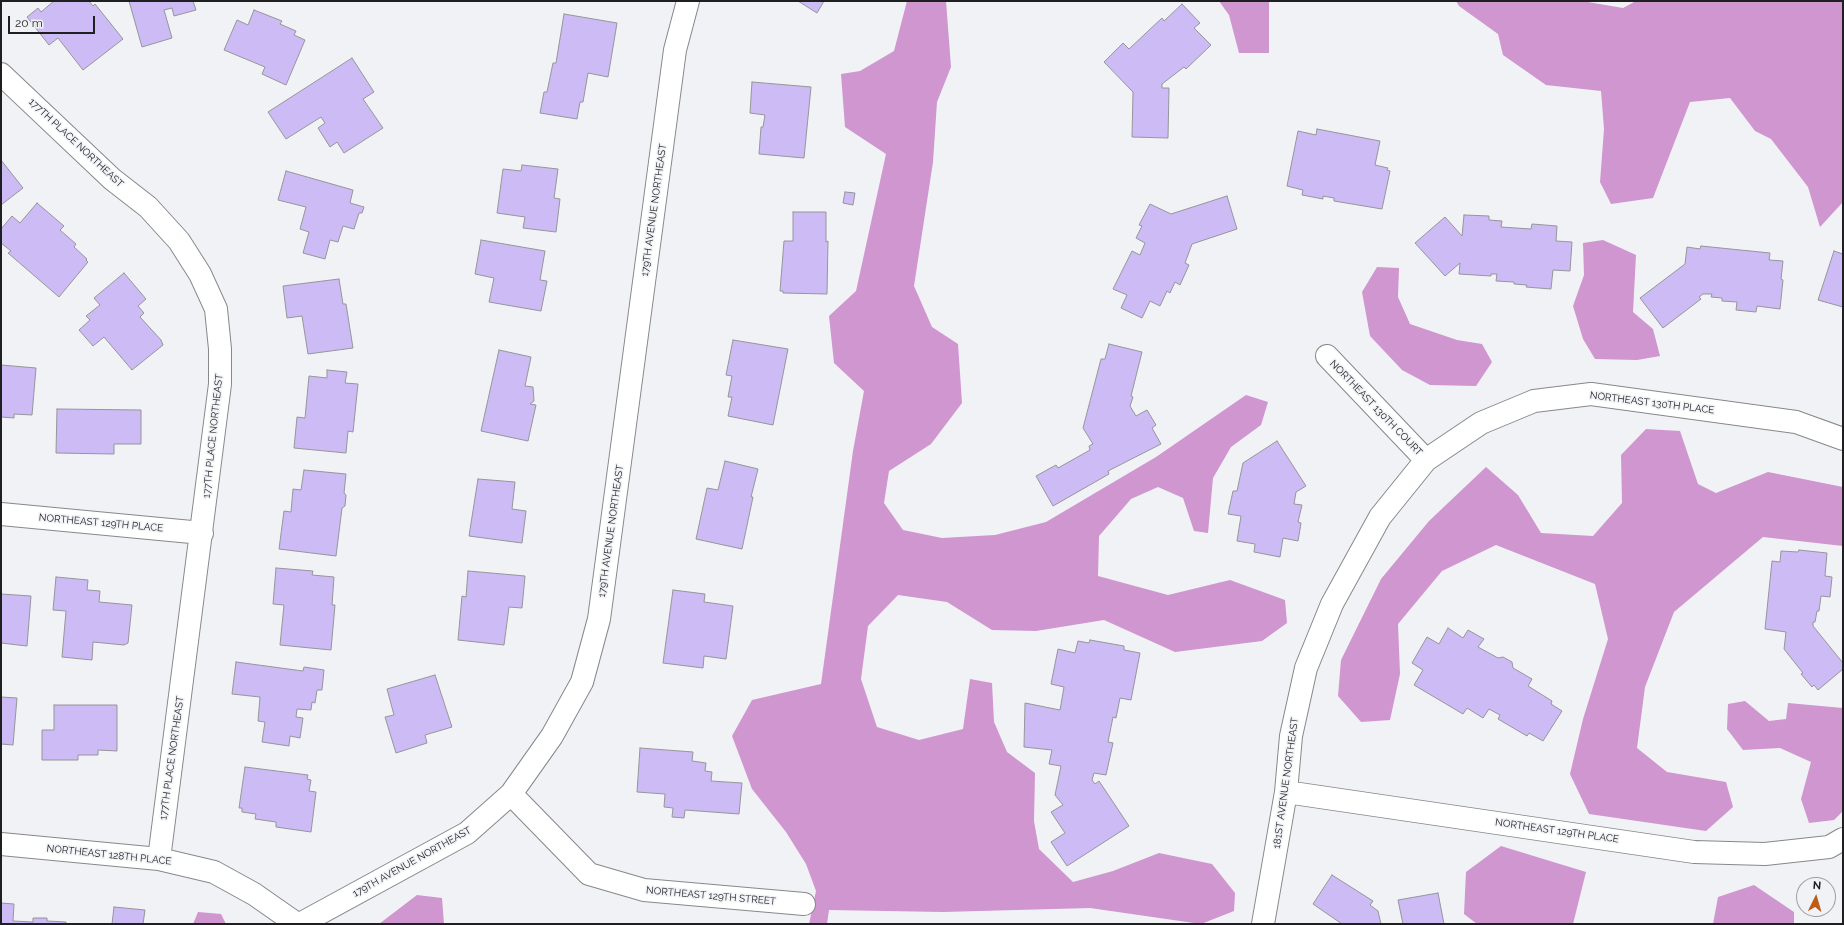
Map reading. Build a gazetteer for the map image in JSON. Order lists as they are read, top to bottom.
{
  "streets": {
    "street": [
      "177TH PLACE NORTHEAST",
      "179TH AVENUE NORTHEAST",
      "NORTHEAST 130TH PLACE",
      "NORTHEAST 130TH COURT",
      "NORTHEAST 129TH PLACE",
      "181ST AVENUE NORTHEAST",
      "NORTHEAST 128TH PLACE",
      "NORTHEAST 129TH STREET"
    ]
  },
  "crossings": [
    ["177TH PLACE NORTHEAST", "NORTHEAST 129TH PLACE"],
    ["177TH PLACE NORTHEAST", "NORTHEAST 128TH PLACE"],
    ["179TH AVENUE NORTHEAST", "NORTHEAST 129TH STREET"],
    ["NORTHEAST 130TH PLACE", "NORTHEAST 130TH COURT"],
    ["NORTHEAST 130TH PLACE", "181ST AVENUE NORTHEAST"],
    ["NORTHEAST 130TH COURT", "181ST AVENUE NORTHEAST"],
    ["NORTHEAST 129TH PLACE", "181ST AVENUE NORTHEAST"]
  ],
  "scale_bar": "20 m",
  "north": "top"
}
